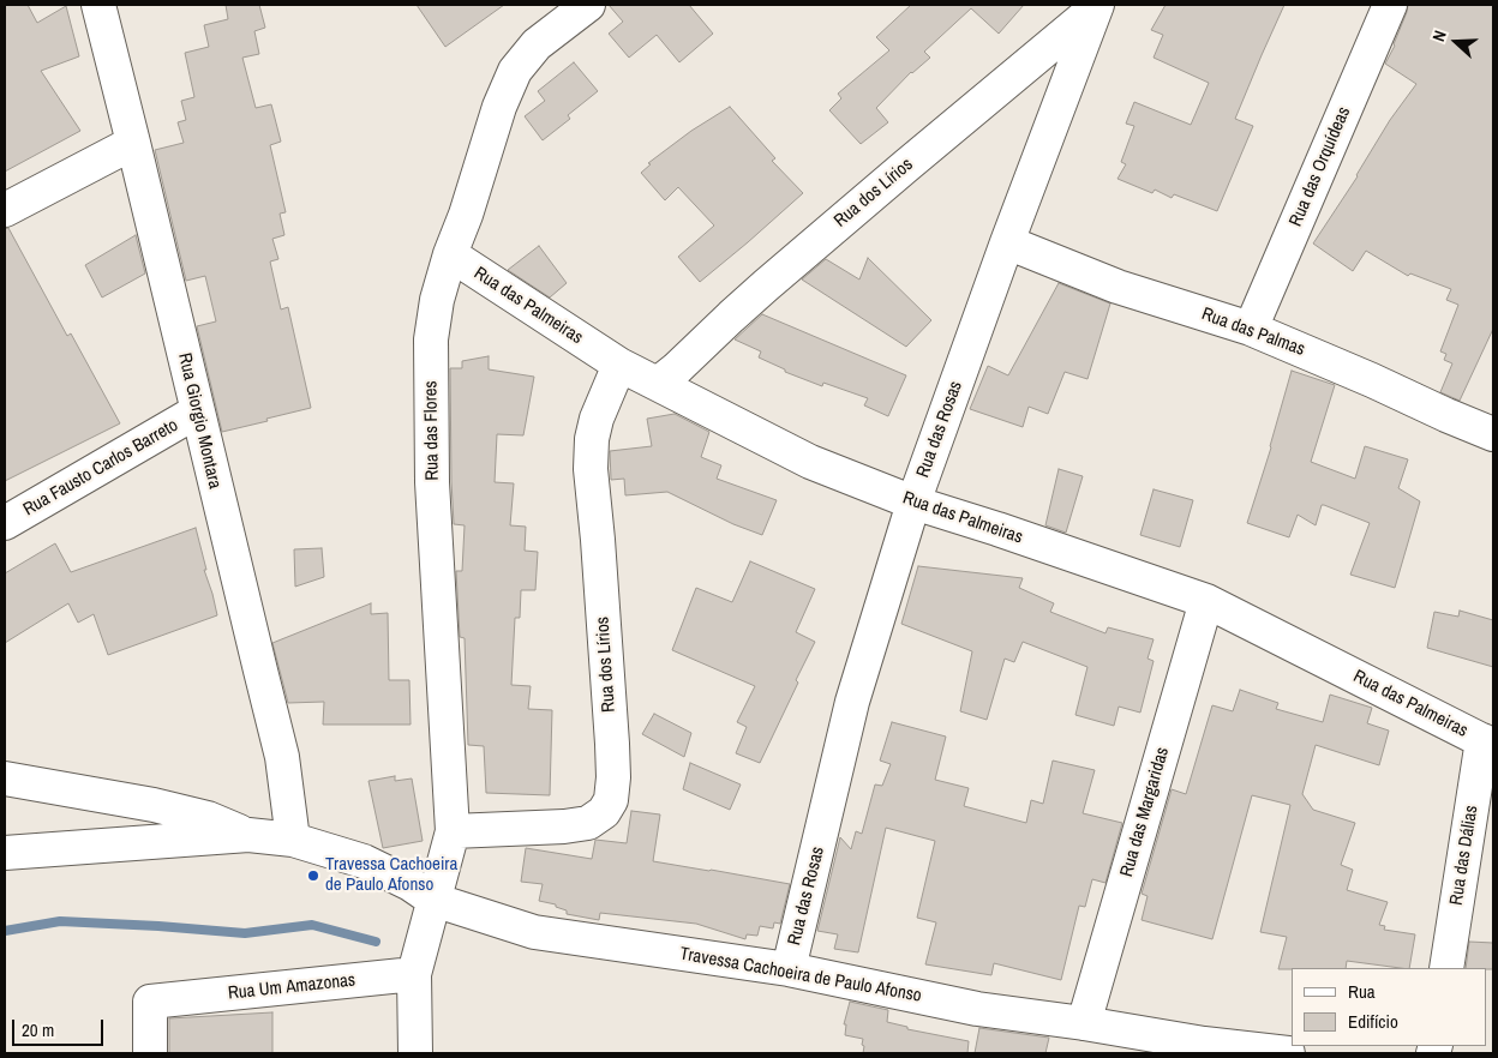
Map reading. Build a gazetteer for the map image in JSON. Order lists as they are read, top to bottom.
{
  "streets": {
    "street": [
      "Rua das Orquídeas",
      "Rua dos Lírios",
      "Rua das Palmeiras",
      "Rua das Palmas",
      "Rua Giorgio Montara",
      "Rua das Rosas",
      "Rua das Flores",
      "Rua Fausto Carlos Barreto",
      "Rua das Margaridas",
      "Rua das Dálias",
      "Travessa Cachoeira de Paulo Afonso",
      "Rua Um Amazonas"
    ]
  },
  "crossings": [
    ["Rua das Orquídeas", "Rua das Palmas"],
    ["Rua dos Lírios", "Rua das Palmeiras"],
    ["Rua dos Lírios", "Rua das Rosas"],
    ["Rua dos Lírios", "Rua das Flores"],
    ["Rua das Palmeiras", "Rua das Rosas"],
    ["Rua das Palmeiras", "Rua das Flores"],
    ["Rua das Palmeiras", "Rua das Margaridas"],
    ["Rua das Palmeiras", "Rua das Dálias"],
    ["Rua das Palmas", "Rua das Rosas"],
    ["Rua Giorgio Montara", "Rua Fausto Carlos Barreto"],
    ["Rua Giorgio Montara", "Travessa Cachoeira de Paulo Afonso"],
    ["Rua das Rosas", "Travessa Cachoeira de Paulo Afonso"],
    ["Rua das Flores", "Travessa Cachoeira de Paulo Afonso"],
    ["Rua das Flores", "Rua Um Amazonas"],
    ["Rua das Margaridas", "Travessa Cachoeira de Paulo Afonso"]
  ],
  "places": ["Travessa Cachoeira de Paulo Afonso"],
  "legend": ["Rua", "Edifício"],
  "scale_bar": "20 m",
  "north": "left"
}
